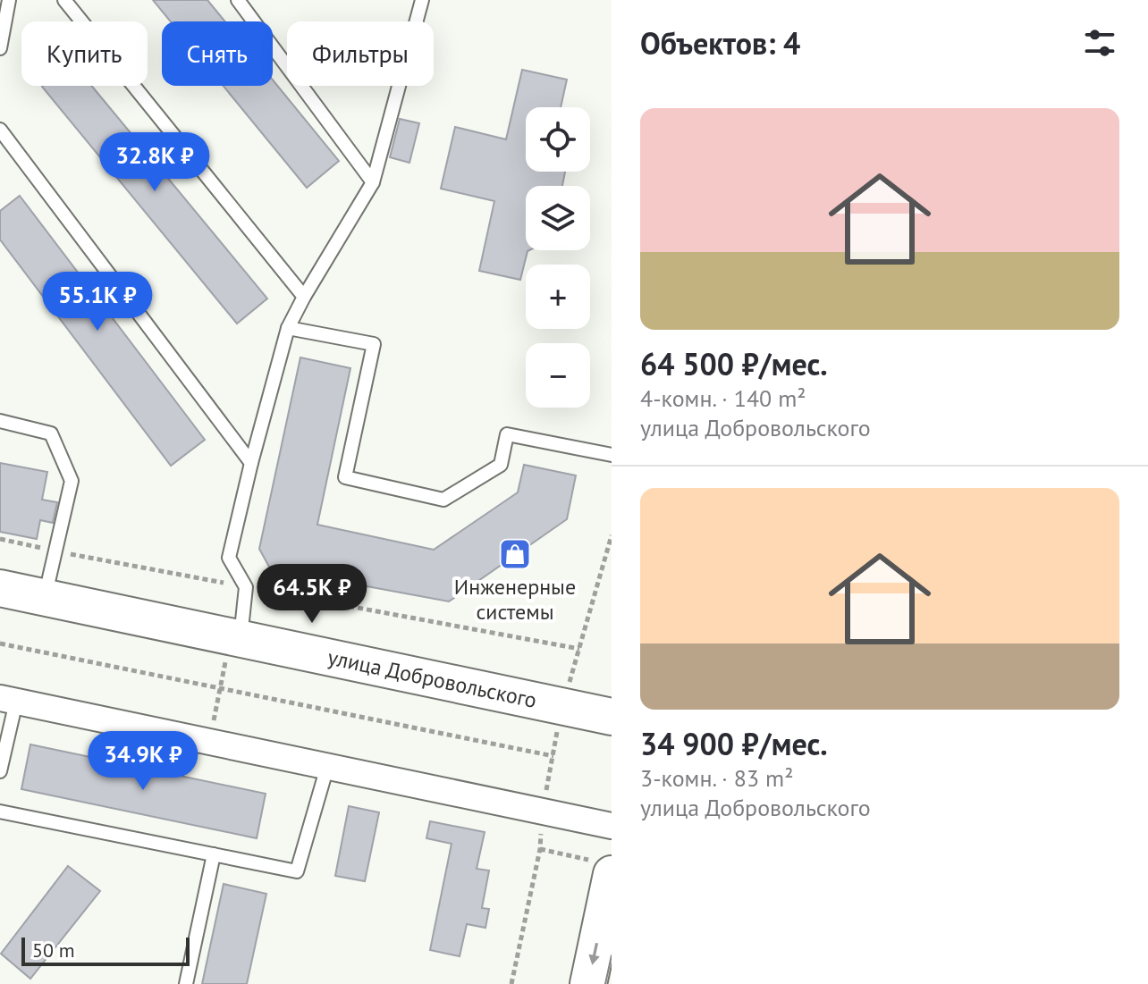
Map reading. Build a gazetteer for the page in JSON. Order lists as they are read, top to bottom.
{
  "streets": {
    "main road": ["улица Добровольского"]
  },
  "places": {
    "shop": ["Инженерные системы"]
  },
  "scale_bar": "50 m",
  "page": {
    "heading": "Объектов: 4",
    "chip": ["Купить", "Снять", "Фильтры"],
    "list": [
      {
        "name": "64 500 ₽/мес.",
        "note": "4-комн. · 140 m² · улица Добровольского"
      },
      {
        "name": "34 900 ₽/мес.",
        "note": "3-комн. · 83 m² · улица Добровольского"
      }
    ],
    "map_buttons": ["+", "−"],
    "price": [
      "32.8K ₽",
      "55.1K ₽",
      "64.5K ₽",
      "34.9K ₽"
    ],
    "scale": "50 m"
  }
}
